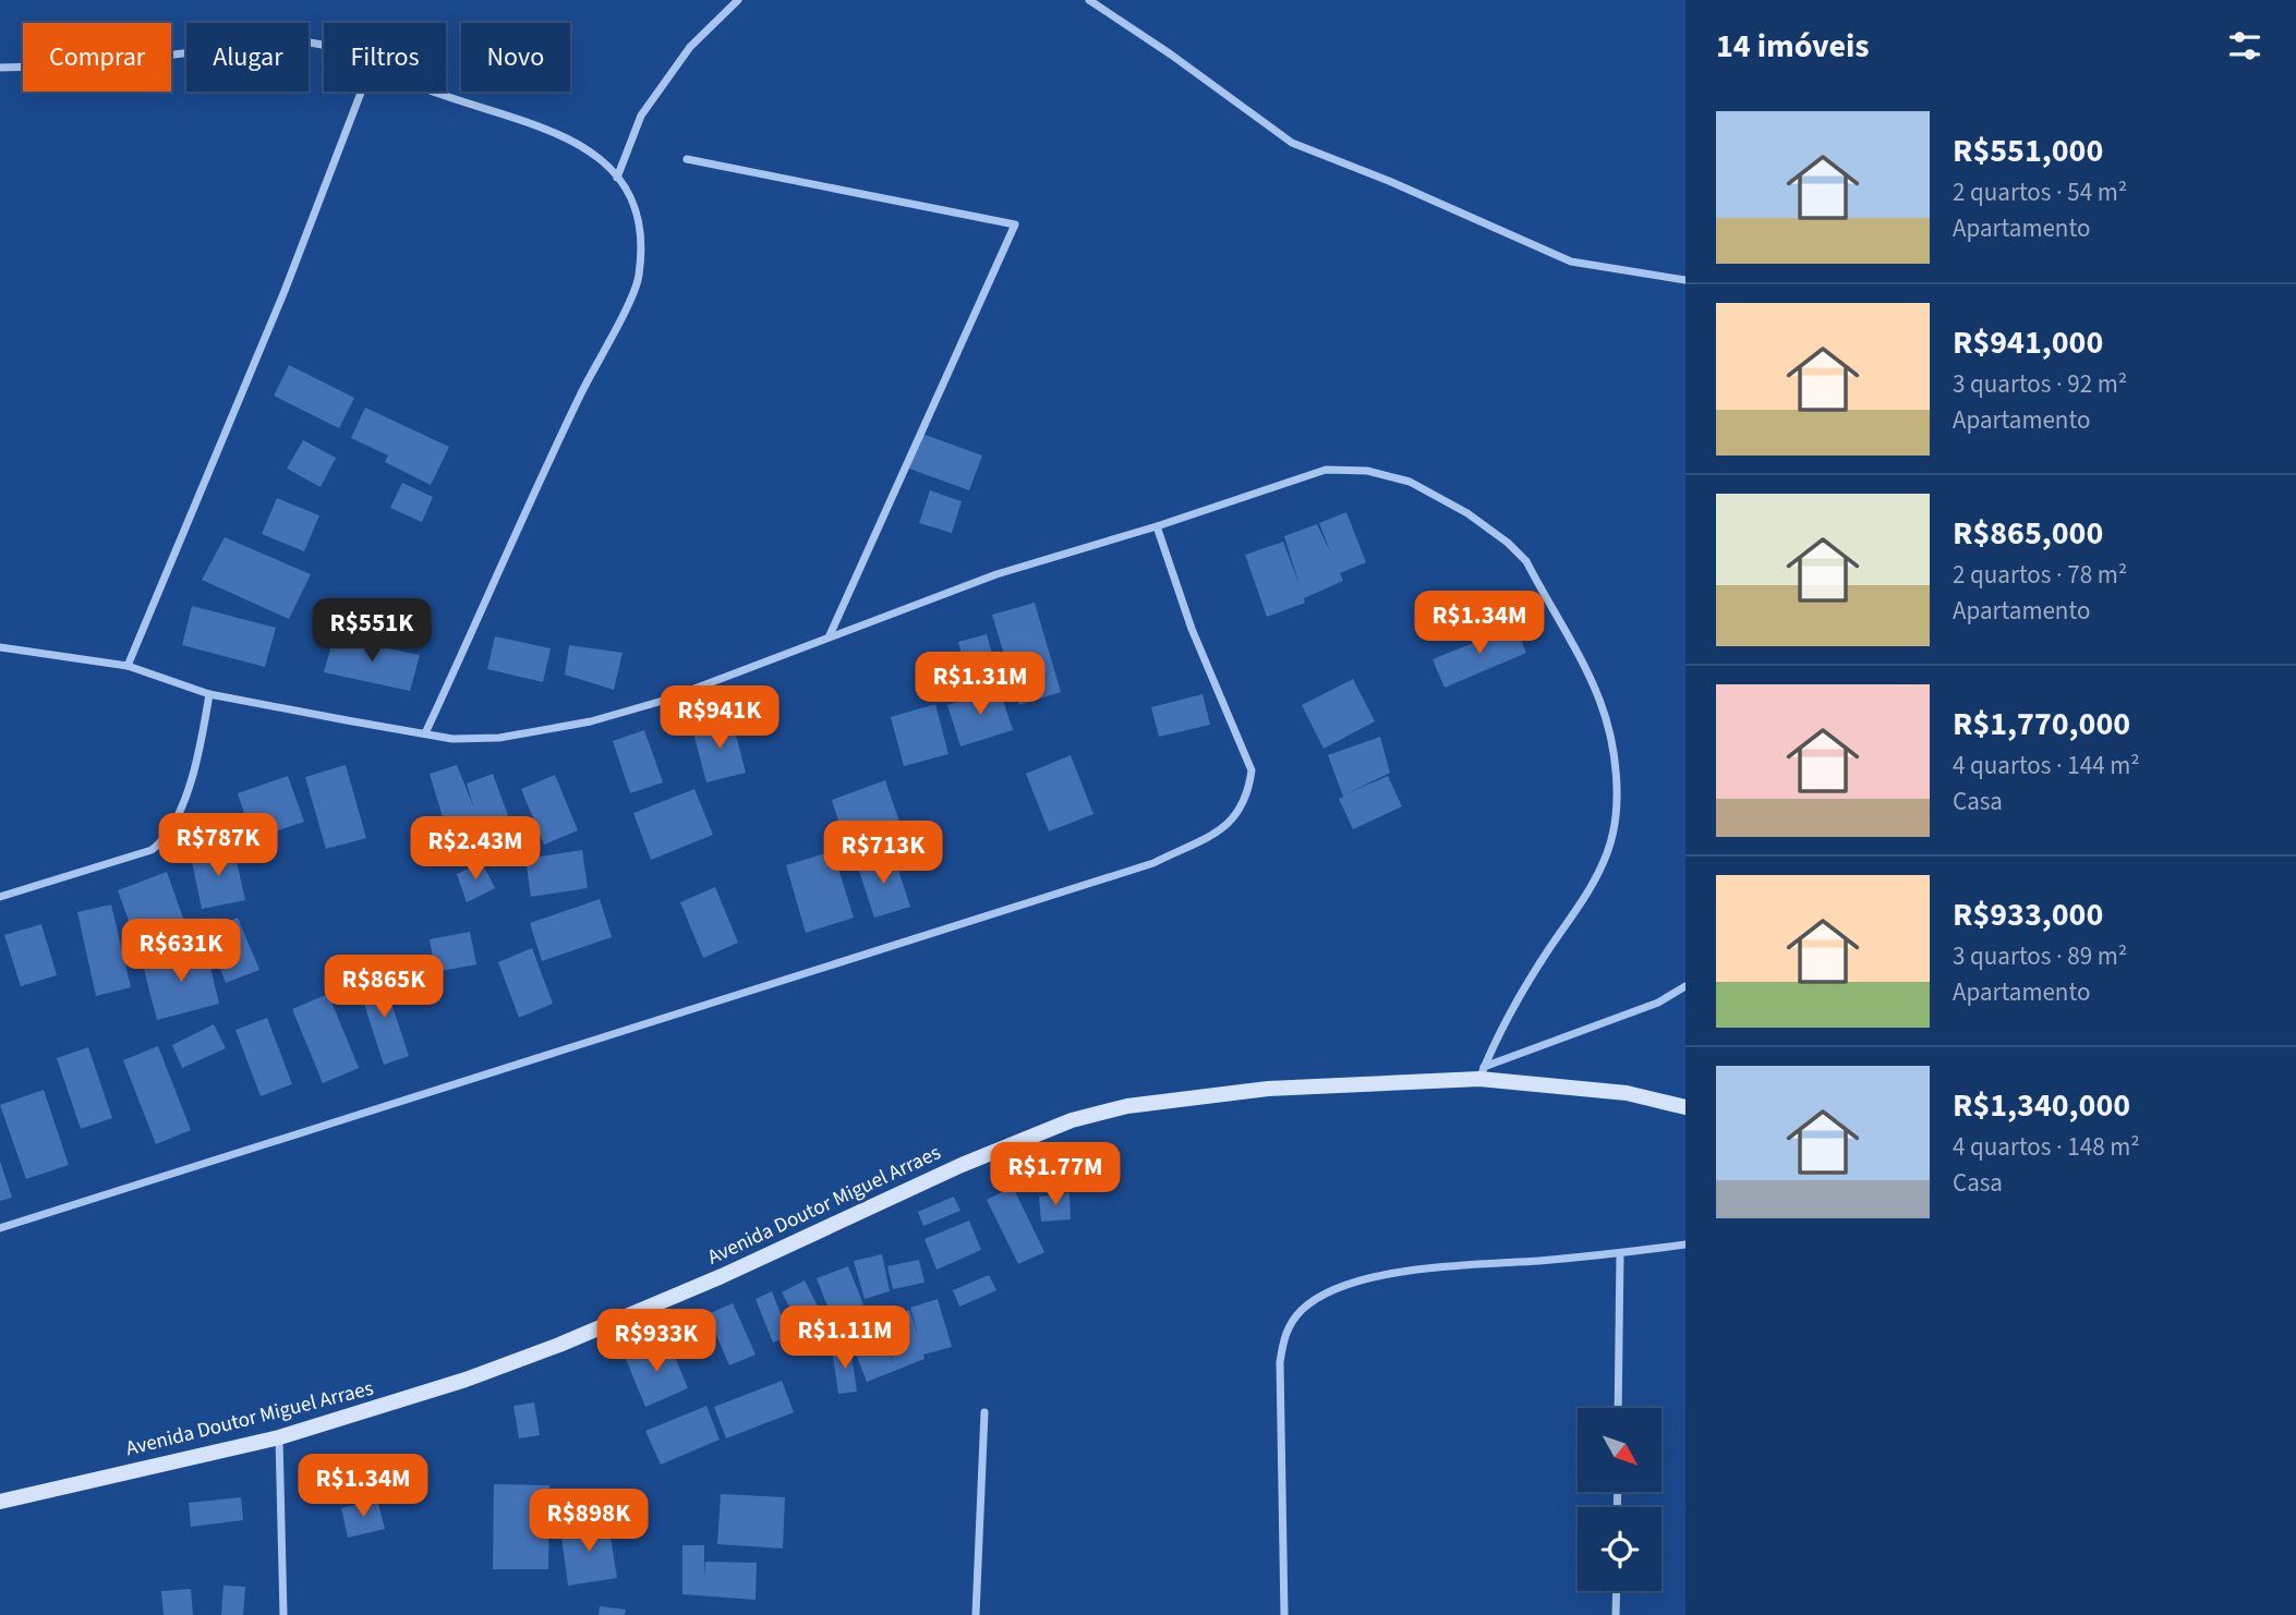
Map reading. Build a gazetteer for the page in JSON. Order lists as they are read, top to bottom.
{
  "streets": {
    "main road": ["Avenida Doutor Miguel Arraes"]
  },
  "north": "bottom right",
  "page": {
    "heading": "14 imóveis",
    "chip": [
      "Comprar",
      "Alugar",
      "Filtros",
      "Novo"
    ],
    "list": [
      {
        "name": "R$551,000",
        "note": "2 quartos · 54 m² · Apartamento"
      },
      {
        "name": "R$941,000",
        "note": "3 quartos · 92 m² · Apartamento"
      },
      {
        "name": "R$865,000",
        "note": "2 quartos · 78 m² · Apartamento"
      },
      {
        "name": "R$1,770,000",
        "note": "4 quartos · 144 m² · Casa"
      },
      {
        "name": "R$933,000",
        "note": "3 quartos · 89 m² · Apartamento"
      },
      {
        "name": "R$1,340,000",
        "note": "4 quartos · 148 m² · Casa"
      }
    ],
    "price": [
      "R$1.34M",
      "R$551K",
      "R$1.31M",
      "R$941K",
      "R$787K",
      "R$2.43M",
      "R$713K",
      "R$631K",
      "R$865K",
      "R$1.77M",
      "R$1.11M",
      "R$933K",
      "R$1.34M",
      "R$898K"
    ]
  }
}
